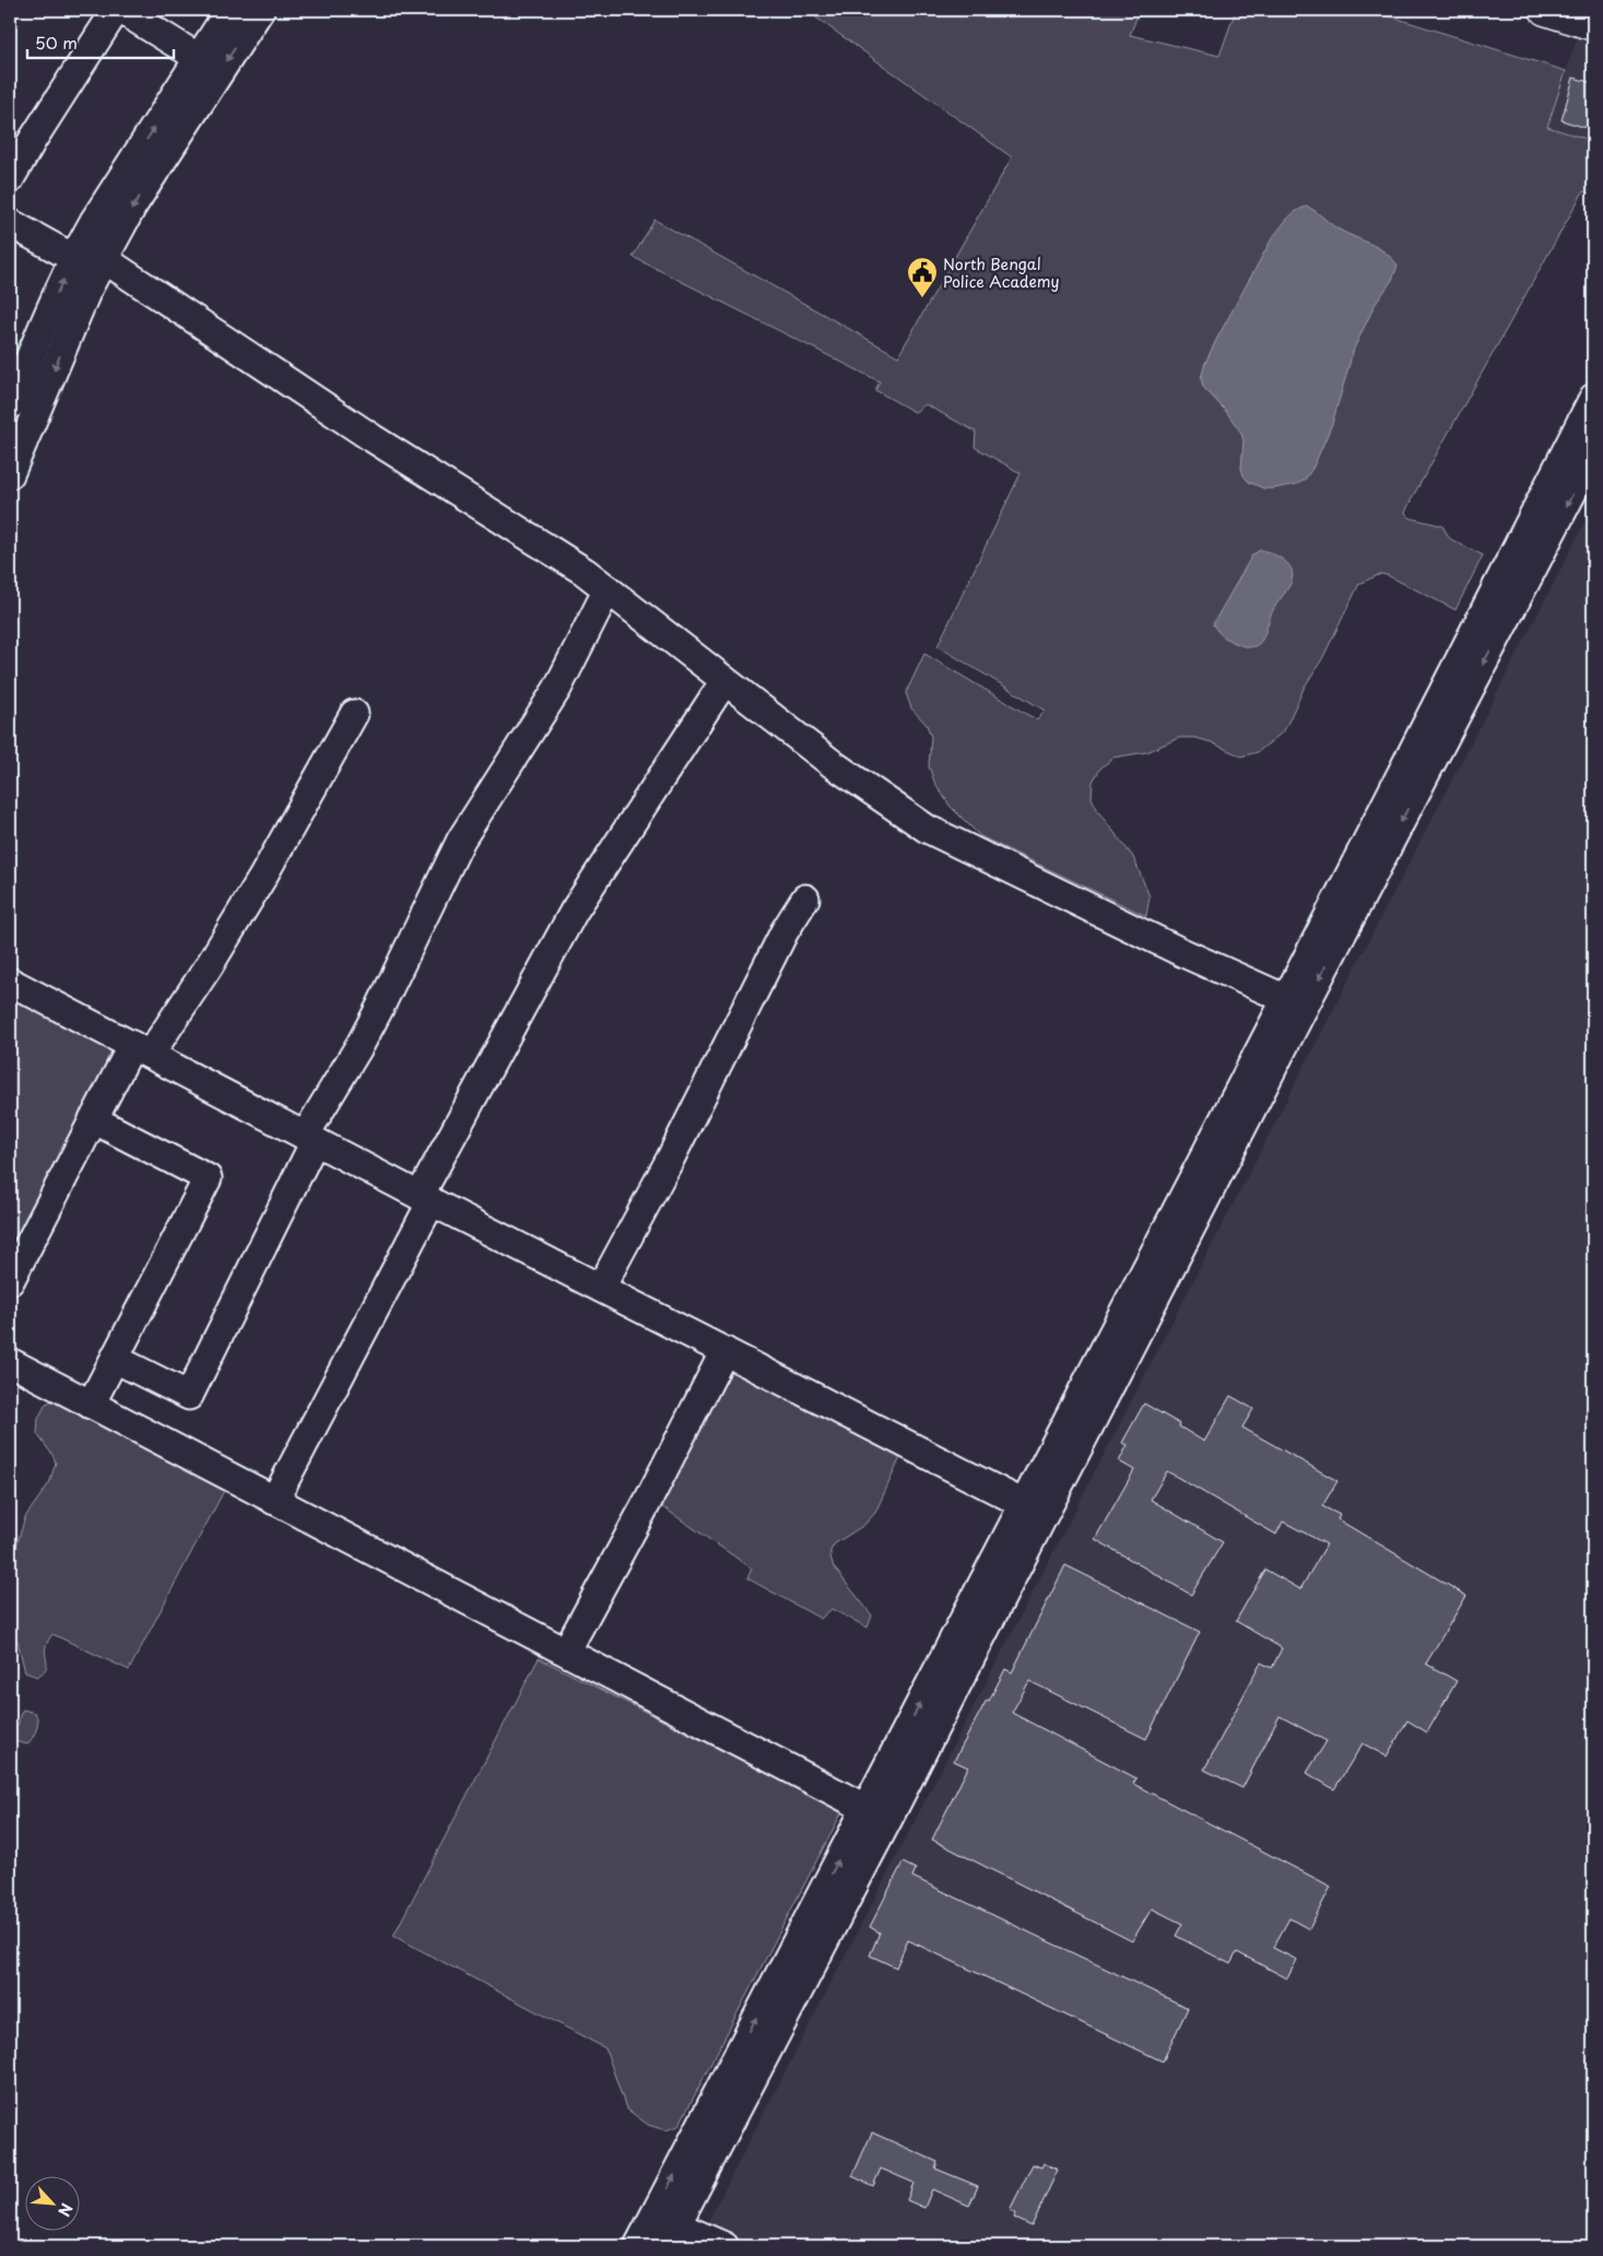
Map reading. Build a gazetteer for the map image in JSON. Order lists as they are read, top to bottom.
{
  "places": {
    "public building": ["North Bengal Police Academy"]
  },
  "scale_bar": "50 m",
  "north": "bottom right"
}
